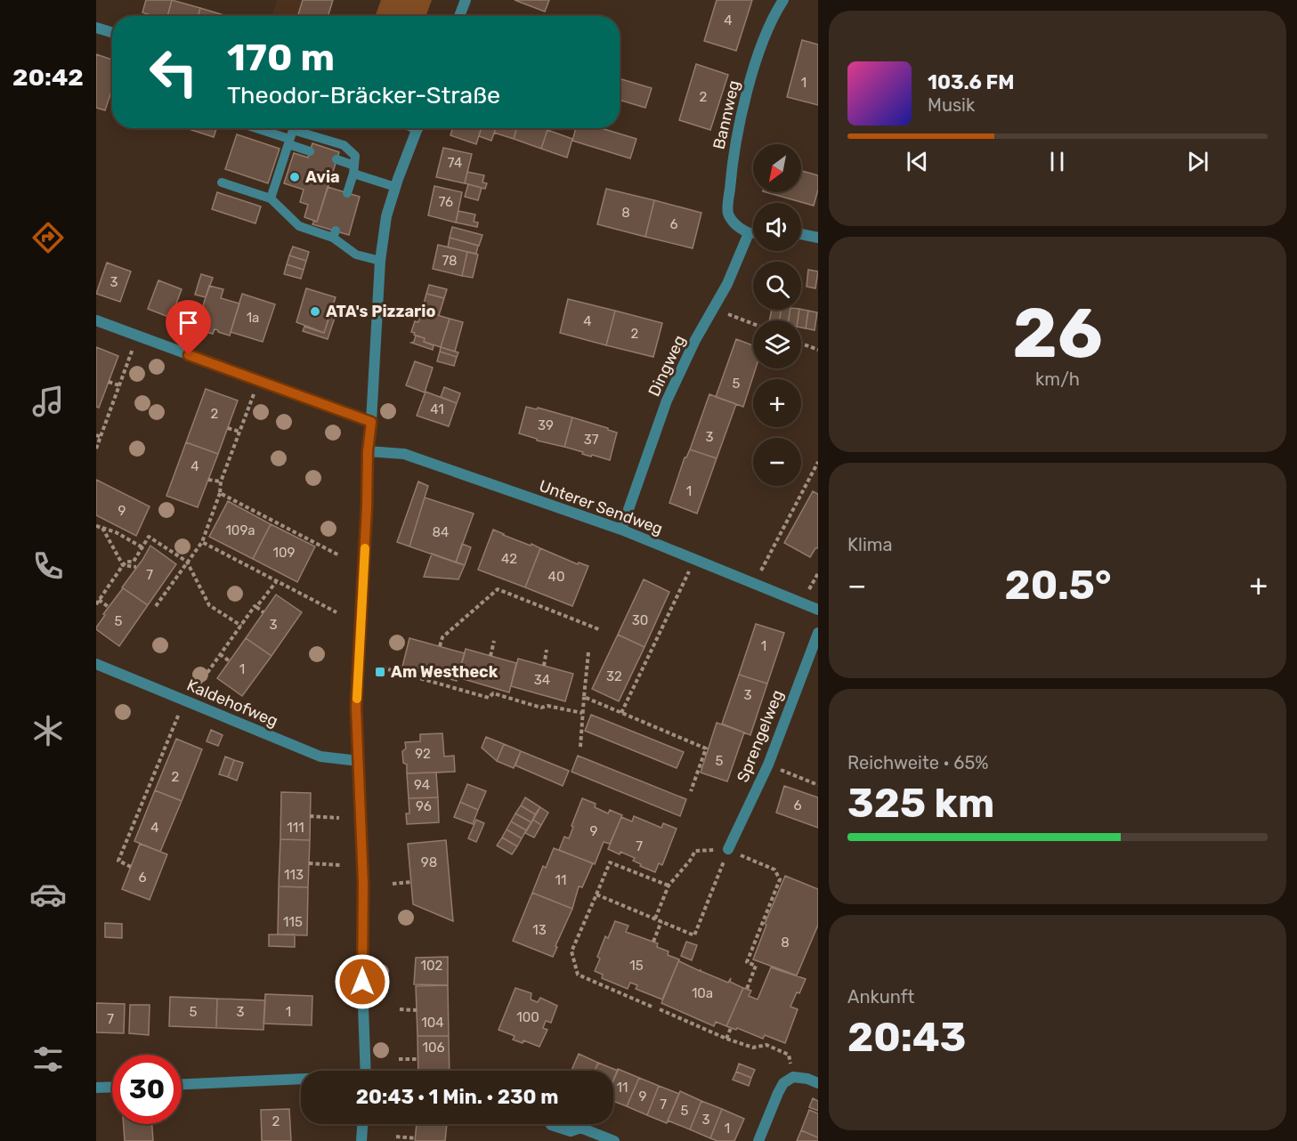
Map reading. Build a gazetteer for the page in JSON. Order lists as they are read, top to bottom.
{
  "streets": {
    "street": [
      "Bannweg",
      "Dingweg",
      "Unterer Sendweg",
      "Kaldehofweg",
      "Sprengelweg"
    ]
  },
  "crossings": [
    ["Bannweg", "Dingweg"],
    ["Dingweg", "Unterer Sendweg"]
  ],
  "places": {
    "other": ["Avia", "ATA's Pizzario"],
    "transit": ["Am Westheck"]
  },
  "house_numbers": [
    "4",
    "1",
    "2",
    "74",
    "76",
    "8",
    "6",
    "78",
    "3",
    "1a",
    "4",
    "2",
    "5",
    "41",
    "2",
    "39",
    "3",
    "37",
    "4",
    "1",
    "9",
    "109a",
    "84",
    "109",
    "42",
    "7",
    "40",
    "30",
    "5",
    "3",
    "1",
    "1",
    "32",
    "34",
    "3",
    "92",
    "5",
    "2",
    "94",
    "6",
    "96",
    "4",
    "111",
    "9",
    "7",
    "98",
    "113",
    "6",
    "11",
    "115",
    "13",
    "8",
    "102",
    "15",
    "10a",
    "5",
    "3",
    "1",
    "100",
    "7",
    "104",
    "106",
    "11",
    "9",
    "7",
    "5",
    "3",
    "2",
    "1"
  ],
  "north": "bottom left",
  "page": {
    "tabs": "20:42",
    "turn": ["170 m", "Theodor-Bräcker-Straße"],
    "song": ["103.6 FM", "Musik"],
    "map_buttons": ["+", "−"],
    "tile": [
      ["26", "km/h"],
      "Klima",
      ["Reichweite · 65%", "325 km"],
      ["Ankunft", "20:43"]
    ],
    "heat": ["−", "20.5°", "+"],
    "limit": "30",
    "trip": "20:43 · 1 Min. · 230 m"
  }
}
